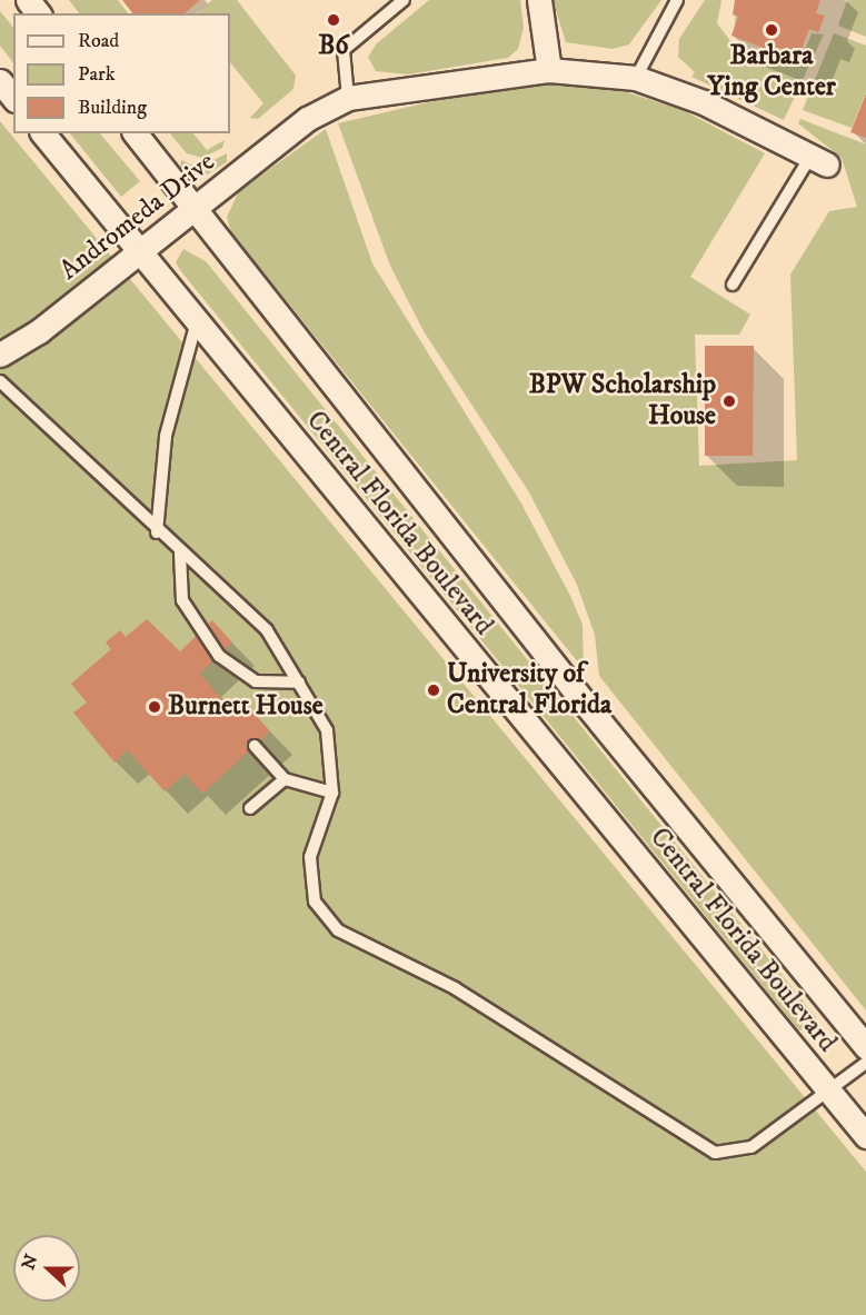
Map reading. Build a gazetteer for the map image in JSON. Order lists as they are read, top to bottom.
{
  "streets": {
    "street": ["Andromeda Drive", "Central Florida Boulevard"]
  },
  "crossings": [
    ["Andromeda Drive", "Central Florida Boulevard"]
  ],
  "places": [
    "B6",
    "Barbara Ying Center",
    "BPW Scholarship House",
    "University of Central Florida",
    "Burnett House"
  ],
  "legend": ["Road", "Park", "Building"],
  "north": "left"
}
